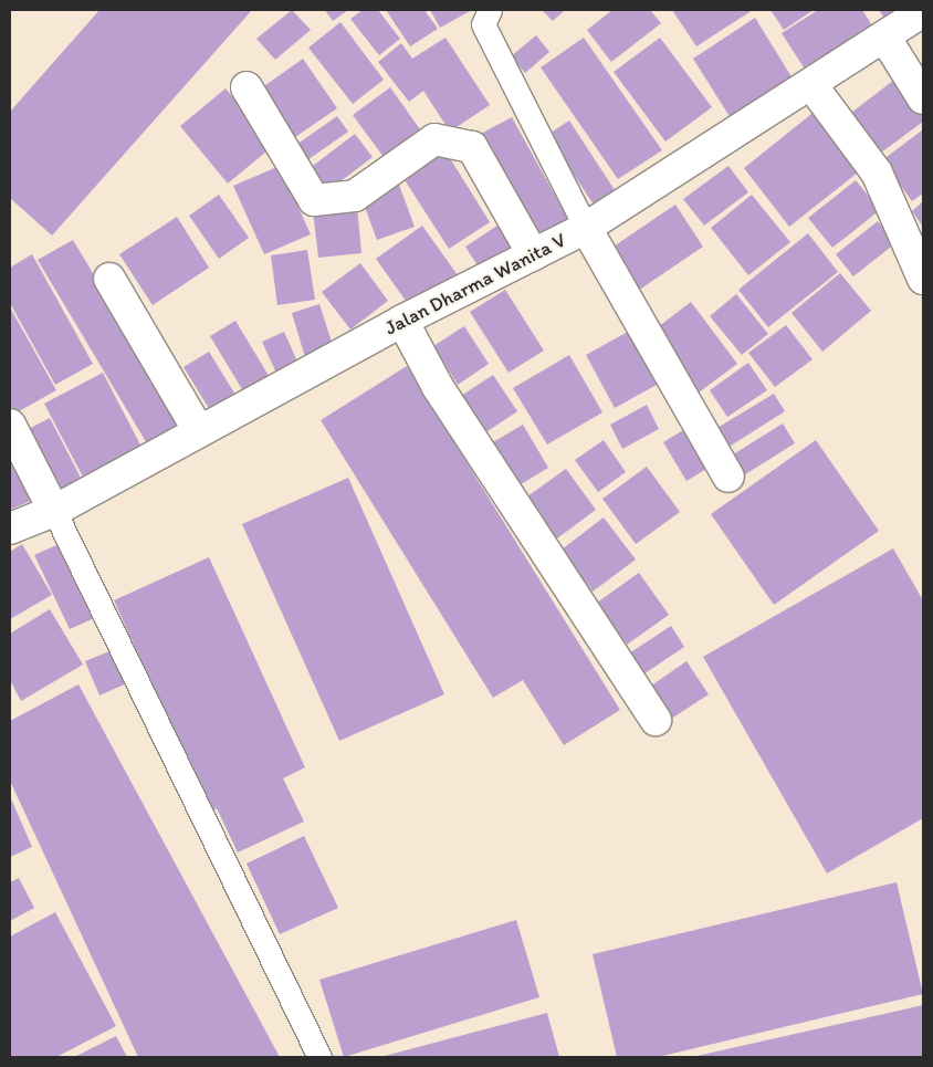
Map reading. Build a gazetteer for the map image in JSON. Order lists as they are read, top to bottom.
{
  "streets": {
    "street": ["Jalan Dharma Wanita V"]
  }
}
